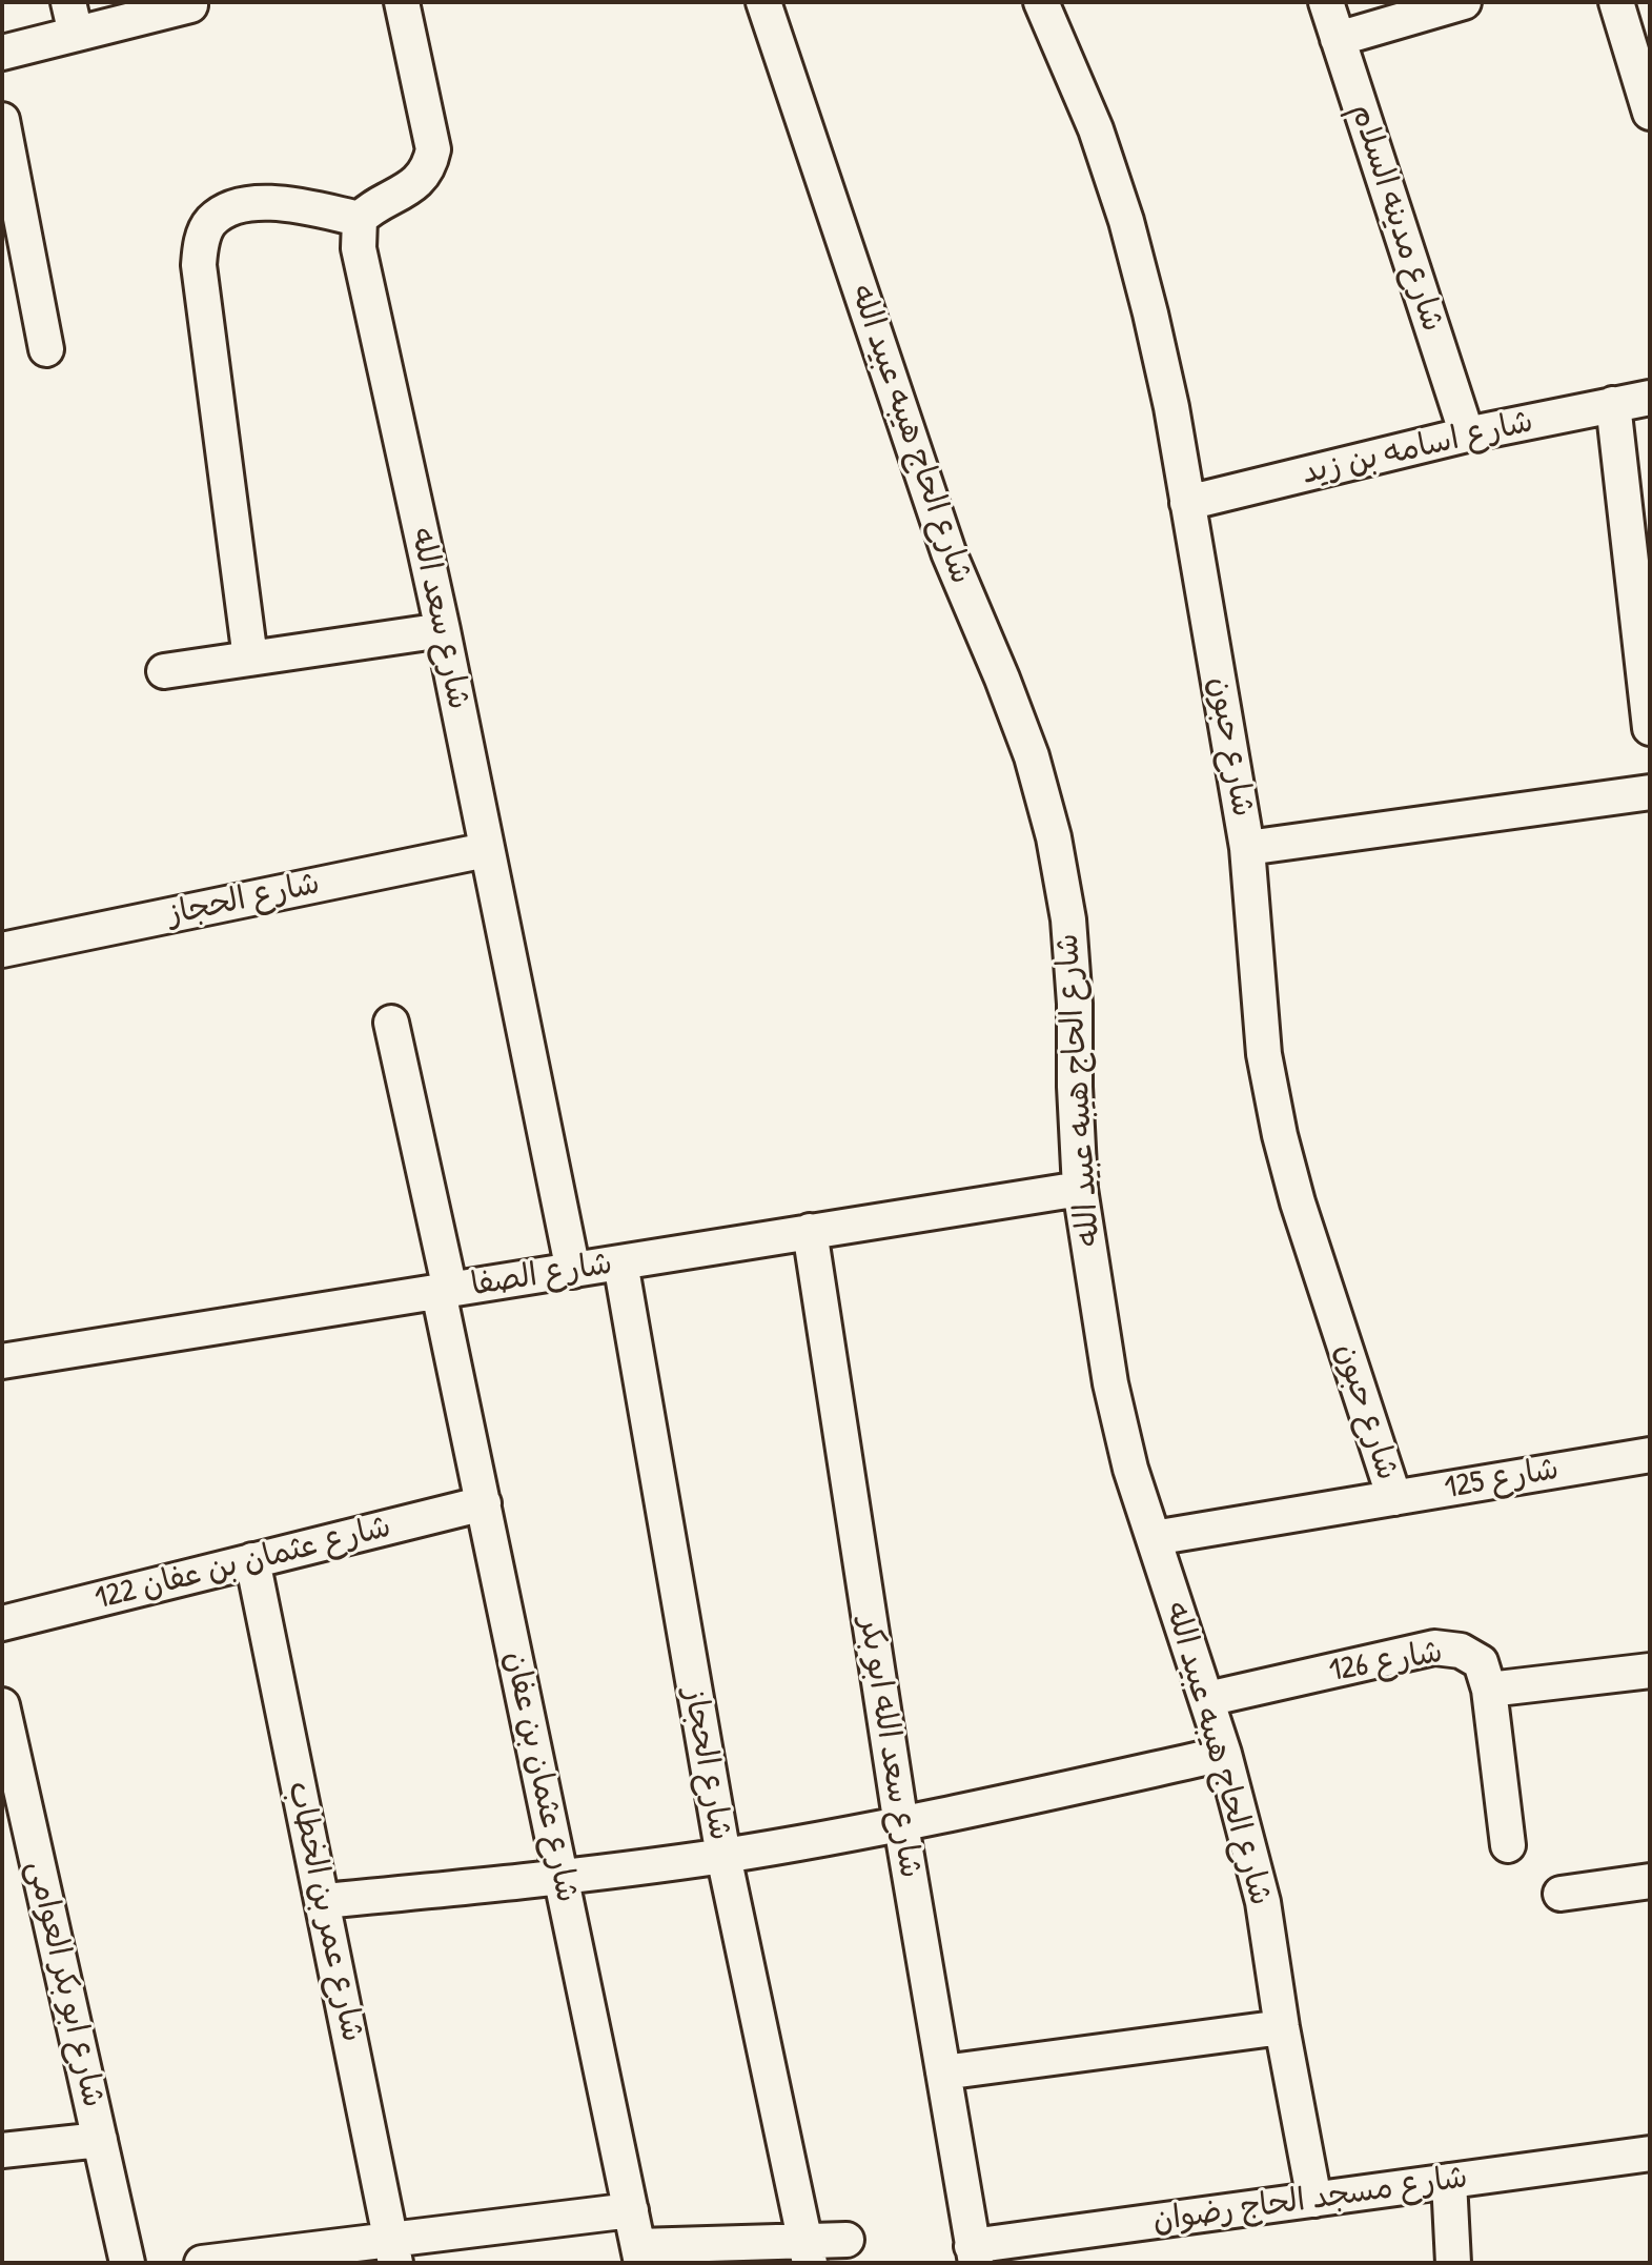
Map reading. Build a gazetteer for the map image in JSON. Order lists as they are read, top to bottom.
{
  "streets": {
    "street": [
      "شارع مدينه السلام",
      "شارع الحاج هيبه عبيد الله",
      "شارع اسامه بن زيد",
      "شارع سعد الله",
      "شارع حبون",
      "شارع الحجاز",
      "شارع الصفا",
      "شارع 125",
      "شارع عثمان بن عفان 122",
      "شارع 126",
      "شارع سعد الله ابو بكر",
      "شارع عثمان بن عفان",
      "شارع عمر بن الخطاب",
      "شارع ابو بكر العوامى",
      "شارع مسجد الحاج رضوان"
    ]
  },
  "crossings": [
    ["شارع مدينه السلام", "شارع اسامه بن زيد"],
    ["شارع الحاج هيبه عبيد الله", "شارع الصفا"],
    ["شارع الحاج هيبه عبيد الله", "شارع 125"],
    ["شارع الحاج هيبه عبيد الله", "شارع 126"],
    ["شارع الحاج هيبه عبيد الله", "شارع مسجد الحاج رضوان"],
    ["شارع اسامه بن زيد", "شارع حبون"],
    ["شارع سعد الله", "شارع الحجاز"],
    ["شارع سعد الله", "شارع الصفا"],
    ["شارع حبون", "شارع 125"],
    ["شارع الحجاز", "شارع الصفا"],
    ["شارع الصفا", "شارع سعد الله ابو بكر"],
    ["شارع الصفا", "شارع عثمان بن عفان"],
    ["شارع عثمان بن عفان 122", "شارع عثمان بن عفان"],
    ["شارع عثمان بن عفان 122", "شارع عمر بن الخطاب"],
    ["شارع سعد الله ابو بكر", "شارع مسجد الحاج رضوان"]
  ]
}
